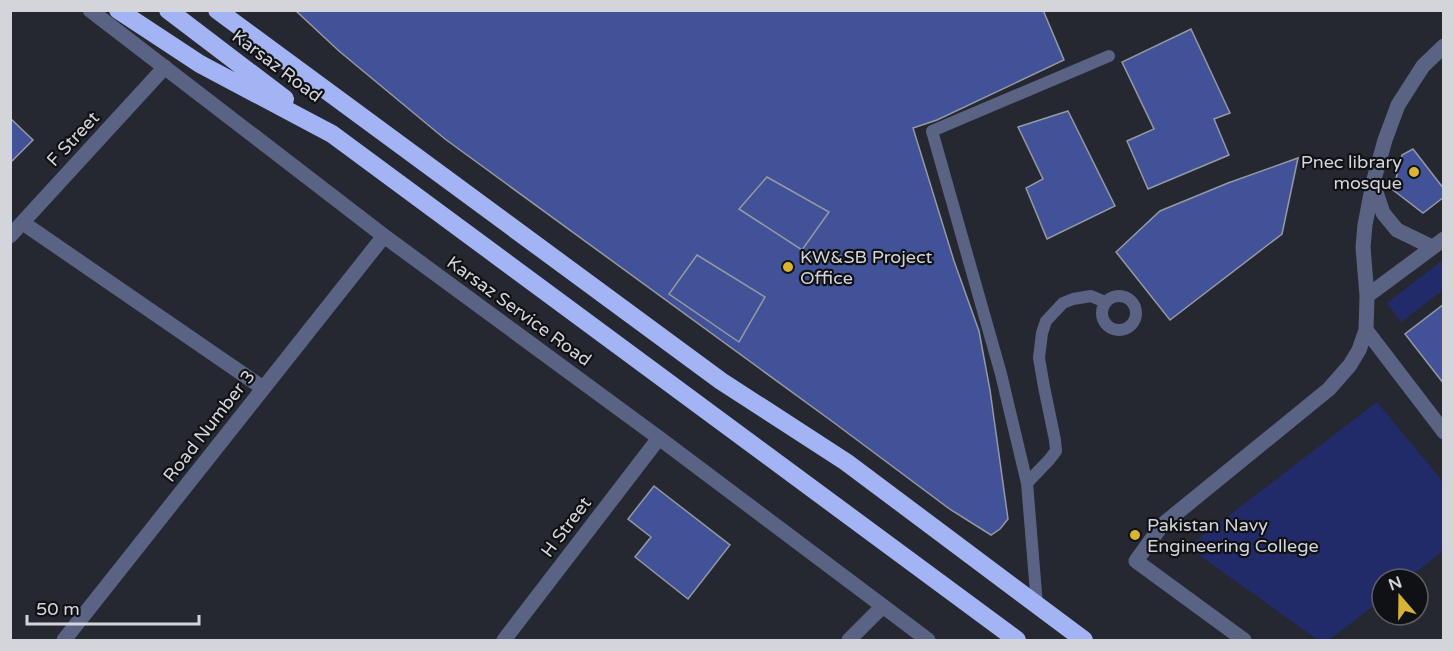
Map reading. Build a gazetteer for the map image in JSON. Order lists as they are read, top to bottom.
{
  "streets": {
    "highway": ["Karsaz Road"],
    "street": [
      "F Street",
      "Karsaz Service Road",
      "Road Number 3",
      "H Street"
    ]
  },
  "crossings": [
    ["F Street", "Karsaz Service Road"],
    ["Karsaz Service Road", "Road Number 3"],
    ["Karsaz Service Road", "H Street"]
  ],
  "places": ["Pnec library mosque", "KW&SB Project Office", "Pakistan Navy Engineering College"],
  "scale_bar": "50 m",
  "north": "top"
}
